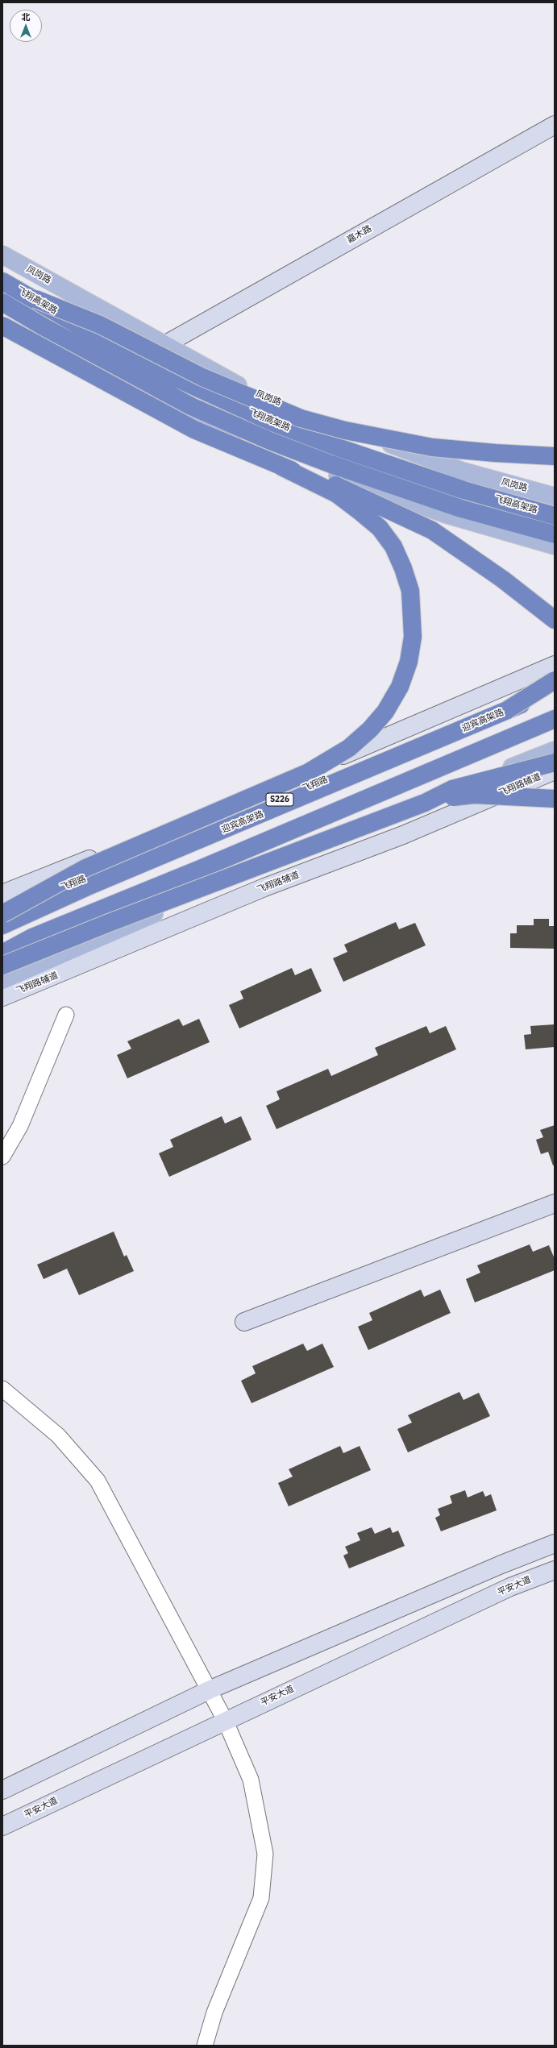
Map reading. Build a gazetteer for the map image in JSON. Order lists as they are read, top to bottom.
{
  "streets": {
    "highway": ["飞翔高架路", "迎宾高架路"],
    "main road": ["凤岗路", "飞翔路", "S226"],
    "street": ["嘉木路", "飞翔路辅道", "平安大道"]
  },
  "crossings": [
    ["嘉木路", "凤岗路"]
  ],
  "north": "top"
}
